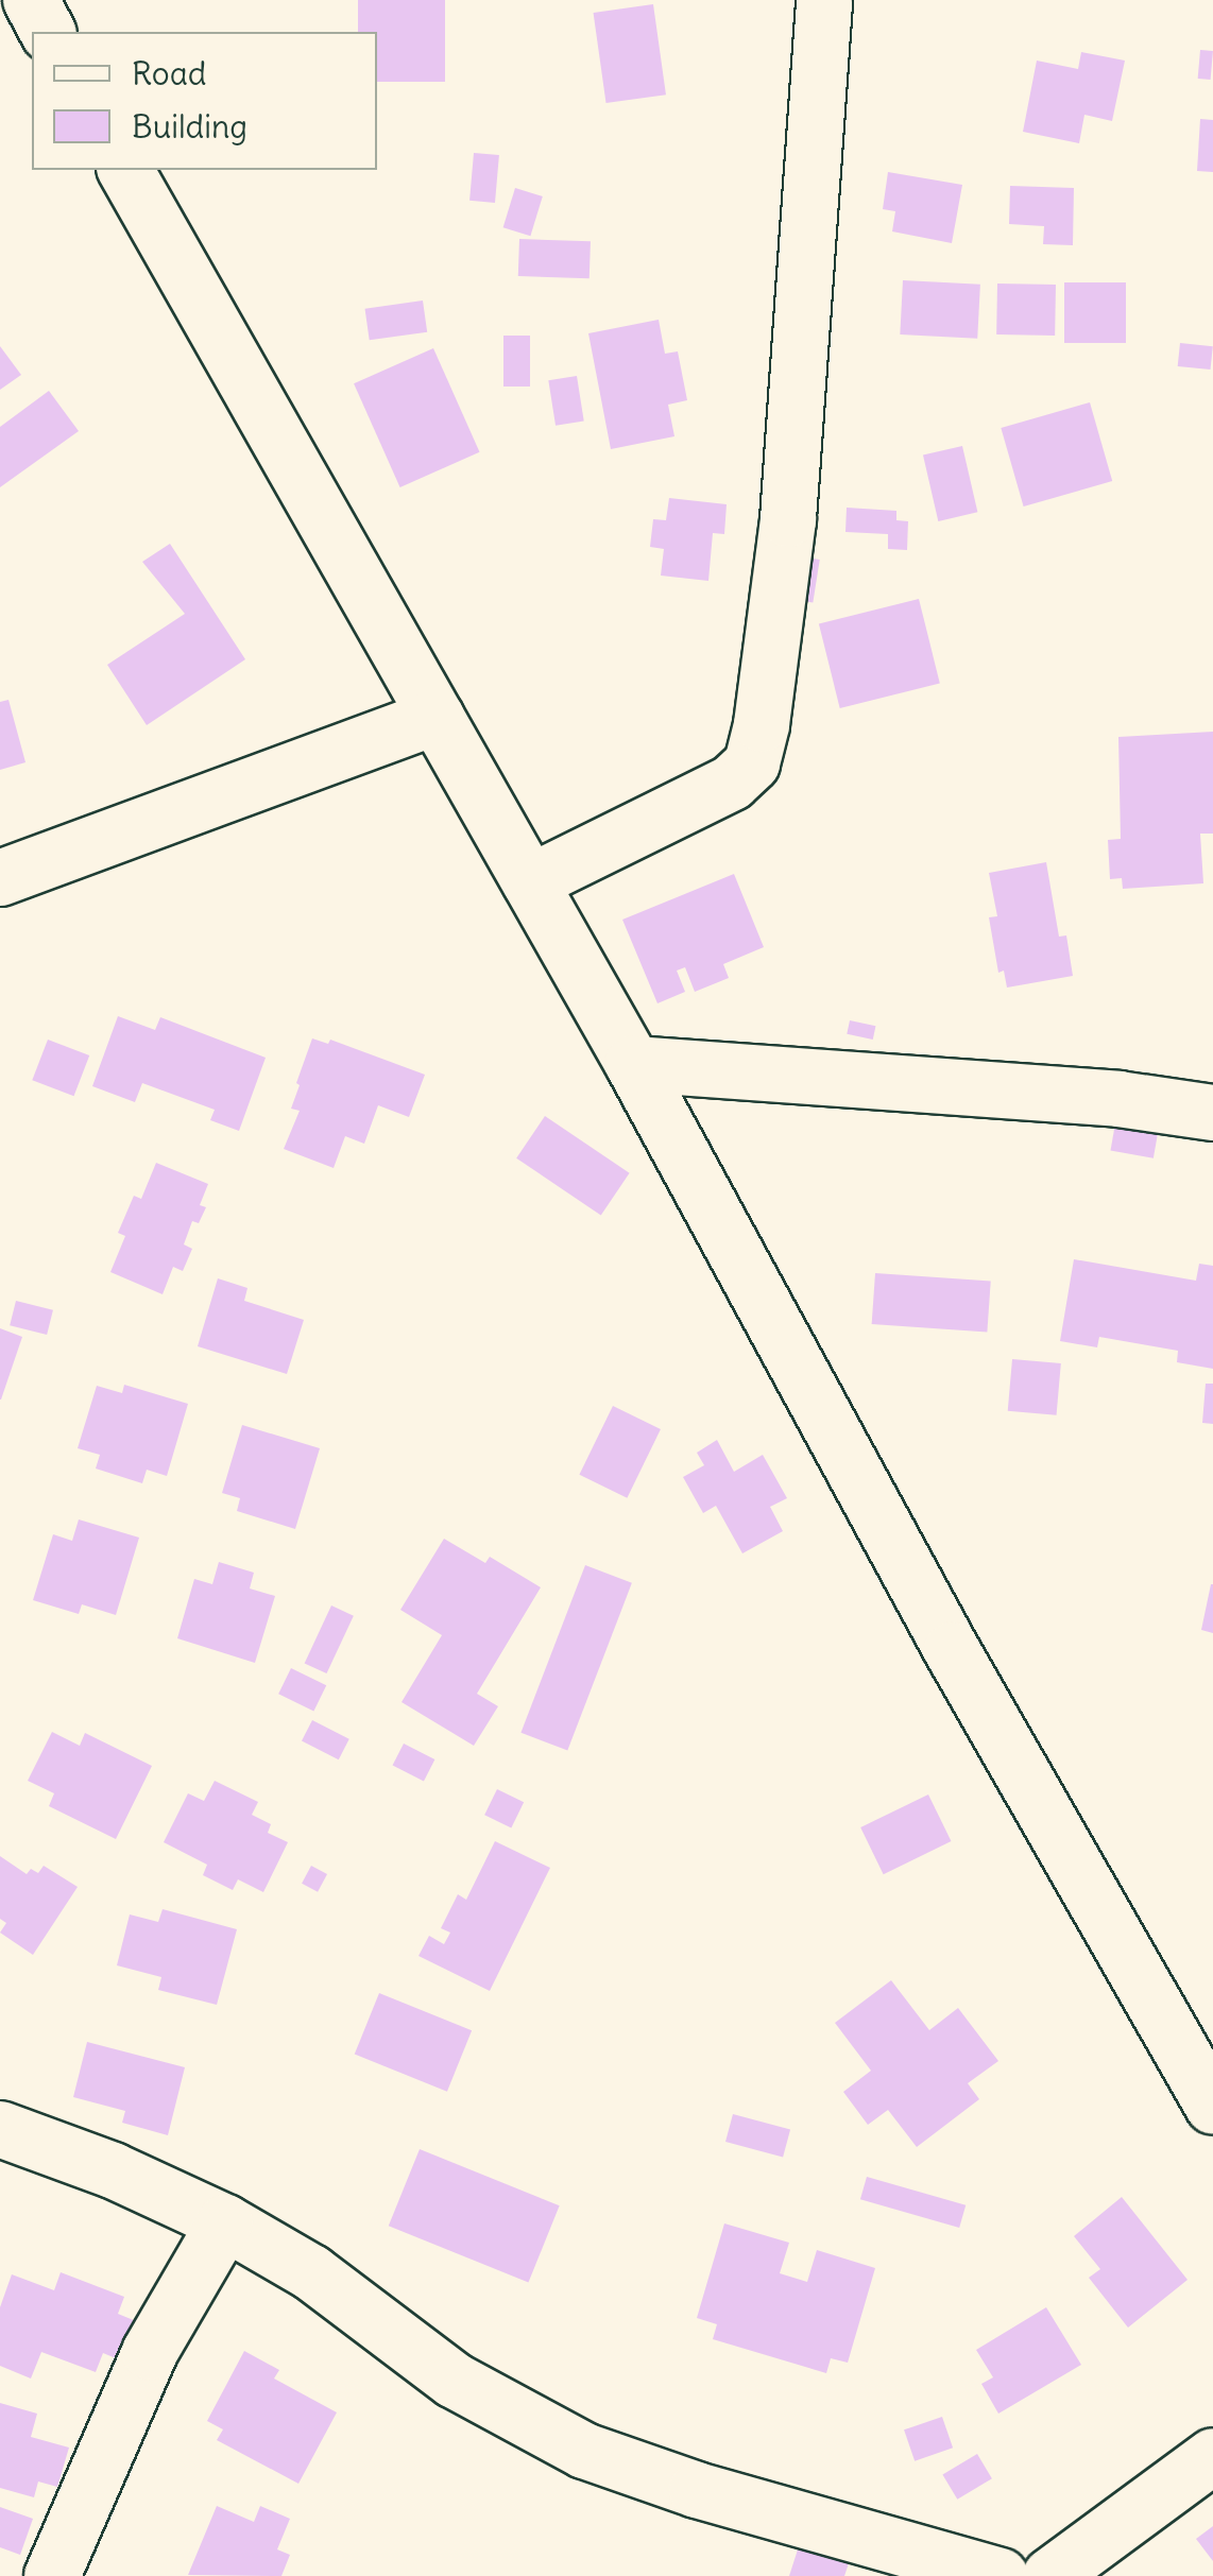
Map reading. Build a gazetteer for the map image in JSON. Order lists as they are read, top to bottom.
{
  "legend": ["Road", "Building"]
}
